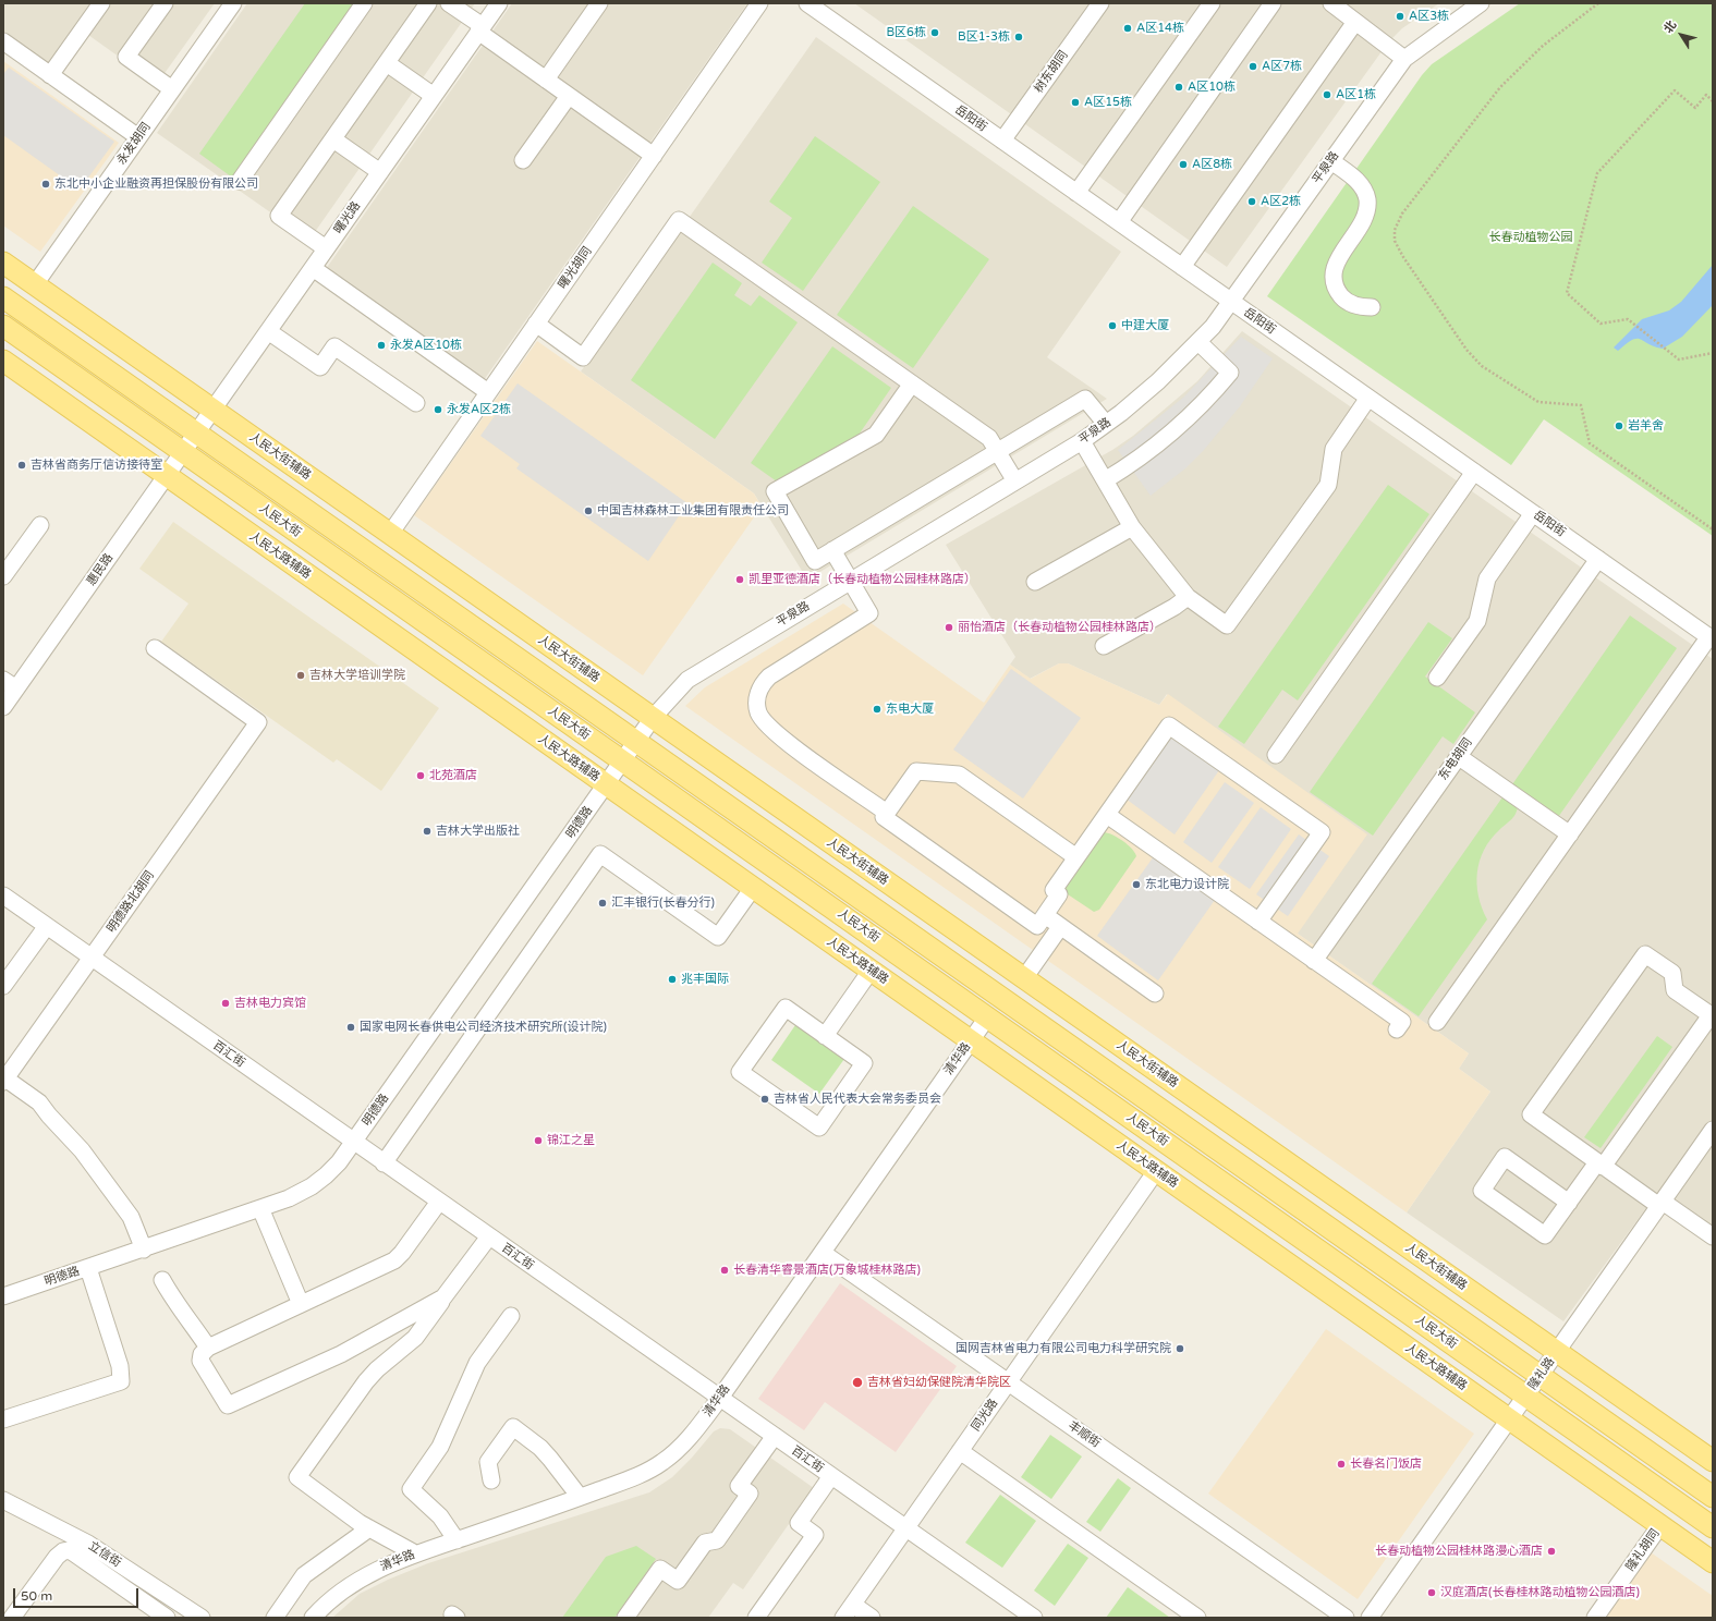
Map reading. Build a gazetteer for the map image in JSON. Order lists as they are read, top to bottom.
{
  "streets": {
    "main road": ["人民大街辅路", "人民大街", "人民大路辅路"],
    "street": [
      "树东胡同",
      "岳阳街",
      "永发胡同",
      "平泉路",
      "曙光路",
      "曙光胡同",
      "惠民路",
      "东电胡同",
      "明德路",
      "明德路北胡同",
      "百汇街",
      "清华路",
      "隆礼路",
      "同光路",
      "丰顺街",
      "隆礼胡同",
      "立信街"
    ]
  },
  "crossings": [
    ["树东胡同", "岳阳街"],
    ["岳阳街", "平泉路"],
    ["岳阳街", "东电胡同"],
    ["永发胡同", "人民大街辅路"],
    ["平泉路", "人民大街辅路"],
    ["平泉路", "人民大街"],
    ["平泉路", "明德路"],
    ["曙光路", "人民大街辅路"],
    ["曙光路", "人民大街"],
    ["曙光路", "惠民路"],
    ["曙光胡同", "人民大街辅路"],
    ["人民大街辅路", "隆礼路"],
    ["人民大街", "惠民路"],
    ["人民大街", "明德路"],
    ["人民大街", "清华路"],
    ["人民大街", "隆礼路"],
    ["人民大路辅路", "惠民路"],
    ["人民大路辅路", "明德路"],
    ["人民大路辅路", "清华路"],
    ["人民大路辅路", "隆礼路"],
    ["人民大路辅路", "同光路"],
    ["人民大路辅路", "隆礼胡同"],
    ["明德路", "百汇街"],
    ["明德路北胡同", "百汇街"],
    ["百汇街", "清华路"],
    ["百汇街", "同光路"],
    ["清华路", "丰顺街"],
    ["同光路", "丰顺街"]
  ],
  "parks": ["长春动植物公园"],
  "places": [
    "A区3栋",
    "A区14栋",
    "B区6栋",
    "B区1-3栋",
    "A区7栋",
    "A区10栋",
    "A区1栋",
    "A区15栋",
    "A区8栋",
    "东北中小企业融资再担保股份有限公司",
    "A区2栋",
    "中建大厦",
    "永发A区10栋",
    "永发A区2栋",
    "岩羊舍",
    "吉林省商务厅信访接待室",
    "中国吉林森林工业集团有限责任公司",
    "凯里亚德酒店（长春动植物公园桂林路店）",
    "丽怡酒店（长春动植物公园桂林路店）",
    "吉林大学培训学院",
    "东电大厦",
    "北苑酒店",
    "吉林大学出版社",
    "东北电力设计院",
    "汇丰银行(长春分行)",
    "兆丰国际",
    "吉林电力宾馆",
    "国家电网长春供电公司经济技术研究所(设计院)",
    "吉林省人民代表大会常务委员会",
    "锦江之星",
    "长春清华睿景酒店(万象城桂林路店)",
    "国网吉林省电力有限公司电力科学研究院",
    "吉林省妇幼保健院清华院区",
    "长春名门饭店",
    "长春动植物公园桂林路漫心酒店",
    "汉庭酒店(长春桂林路动植物公园酒店)"
  ],
  "scale_bar": "50 m",
  "north": "top left"
}
